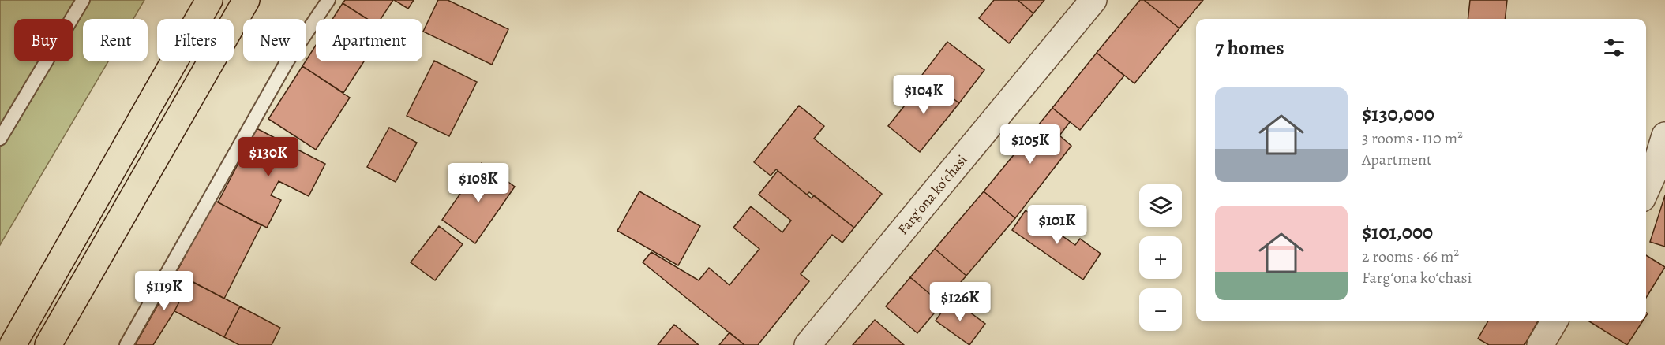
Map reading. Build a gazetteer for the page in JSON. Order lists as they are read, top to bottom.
{
  "streets": {
    "street": ["Fargʻona koʻchasi"]
  },
  "page": {
    "chip": [
      "Buy",
      "Rent",
      "Filters",
      "New",
      "Apartment"
    ],
    "heading": "7 homes",
    "price": [
      "$104K",
      "$105K",
      "$130K",
      "$108K",
      "$101K",
      "$119K",
      "$126K"
    ],
    "list": [
      {
        "name": "$130,000",
        "note": "3 rooms · 110 m² · Apartment"
      },
      {
        "name": "$101,000",
        "note": "2 rooms · 66 m² · Fargʻona koʻchasi"
      }
    ],
    "map_buttons": ["+", "−"]
  }
}
